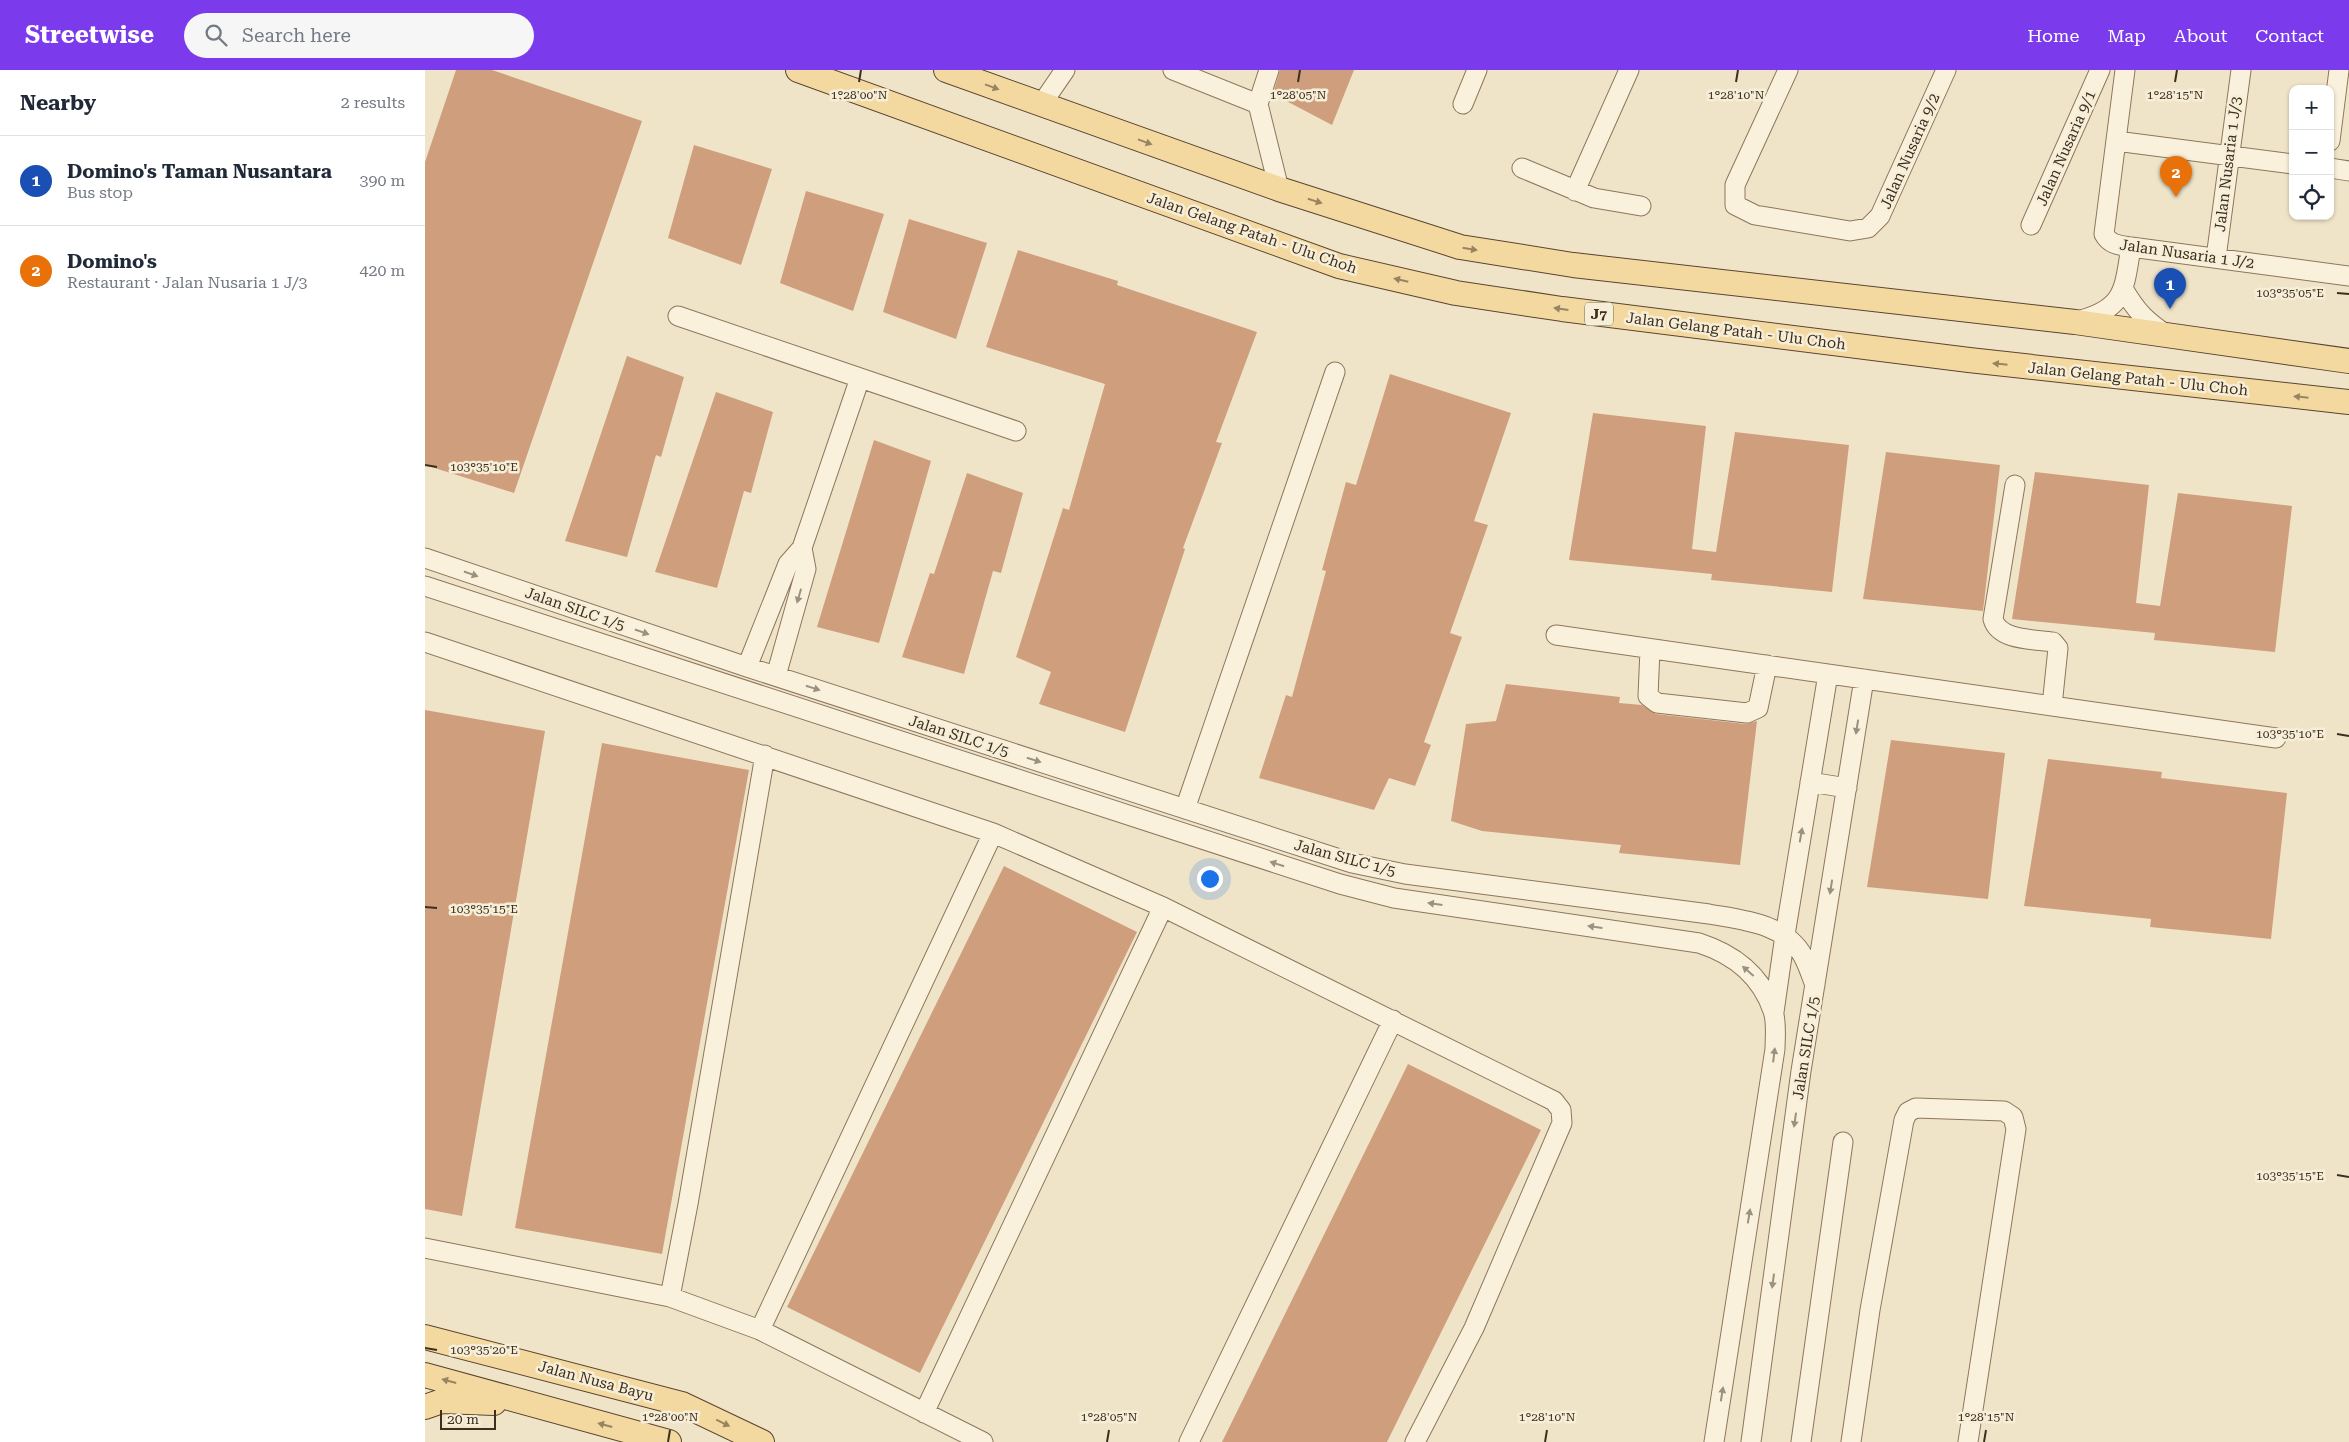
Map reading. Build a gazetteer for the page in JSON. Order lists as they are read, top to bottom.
{
  "streets": {
    "main road": ["Jalan Gelang Patah - Ulu Choh", "J7", "Jalan Nusa Bayu"],
    "street": [
      "Jalan Nusaria 9/1",
      "Jalan Nusaria 9/2",
      "Jalan Nusaria 1 J/3",
      "Jalan Nusaria 1 J/2",
      "Jalan SILC 1/5"
    ]
  },
  "crossings": [
    ["Jalan Nusaria 1 J/3", "Jalan Nusaria 1 J/2"]
  ],
  "scale_bar": "20 m",
  "page": {
    "header": "Streetwise",
    "search": "Search here",
    "nav": [
      "Home",
      "Map",
      "About",
      "Contact"
    ],
    "heading": ["Nearby", "2 results"],
    "map_buttons": ["+", "−"],
    "list": [
      {
        "mark": "1",
        "name": "Domino's Taman Nusantara",
        "note": "Bus stop",
        "value": "390 m"
      },
      {
        "mark": "2",
        "name": "Domino's",
        "note": "Restaurant · Jalan Nusaria 1 J/3",
        "value": "420 m"
      }
    ],
    "pins": ["2", "1"],
    "scale": "20 m"
  },
  "coordinates": [
    "1°28'00\"N",
    "1°28'05\"N",
    "1°28'10\"N",
    "1°28'15\"N",
    "103°35'05\"E",
    "103°35'10\"E",
    "103°35'15\"E",
    "103°35'20\"E"
  ]
}
